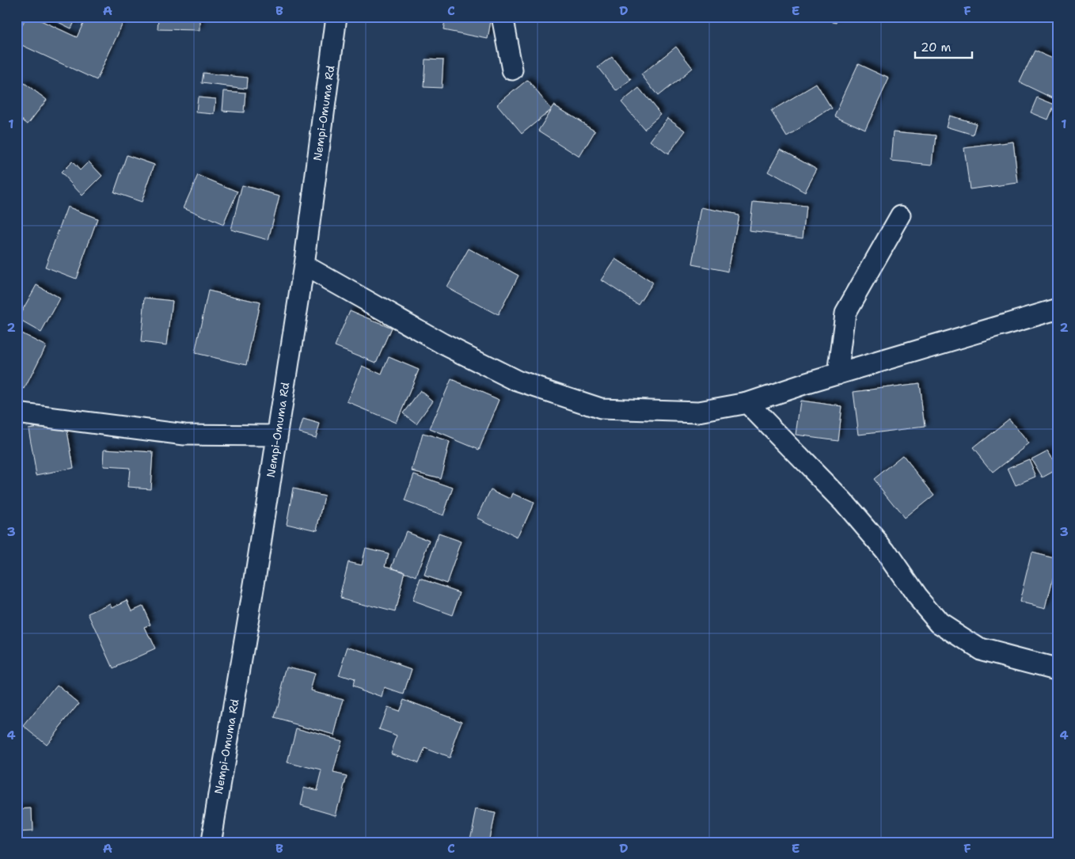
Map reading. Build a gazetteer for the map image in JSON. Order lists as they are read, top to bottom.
{
  "streets": {
    "street": ["Nempi-Omuma Rd"]
  },
  "scale_bar": "20 m",
  "grid": {
    "columns": [
      "A",
      "B",
      "C",
      "D",
      "E",
      "F"
    ],
    "rows": [
      "1",
      "2",
      "3",
      "4"
    ]
  }
}
